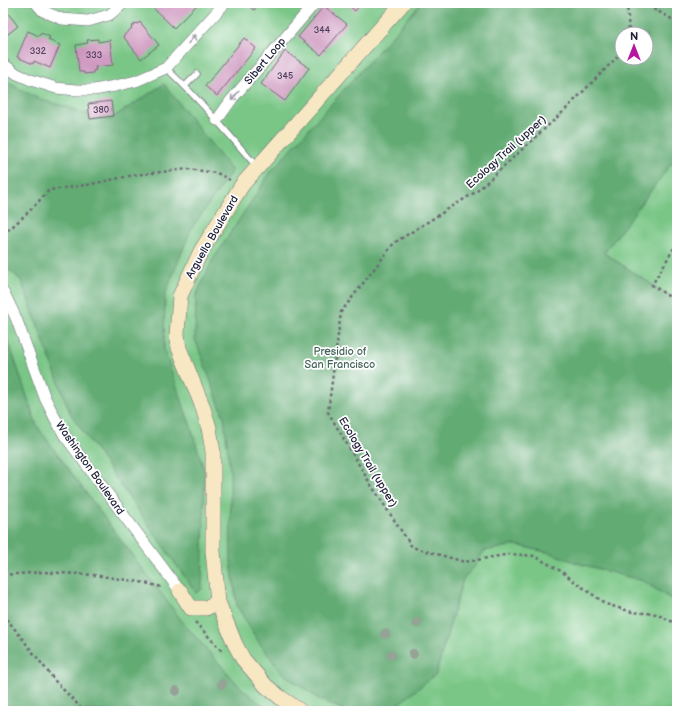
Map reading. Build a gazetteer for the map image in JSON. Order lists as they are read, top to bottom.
{
  "streets": {
    "street": ["Sibert Loop", "Arguello Boulevard", "Washington Boulevard"],
    "path": ["Ecology Trail (upper)"]
  },
  "parks": ["Presidio of San Francisco"],
  "house_numbers": [
    "344",
    "332",
    "333",
    "345",
    "380"
  ],
  "north": "top"
}
